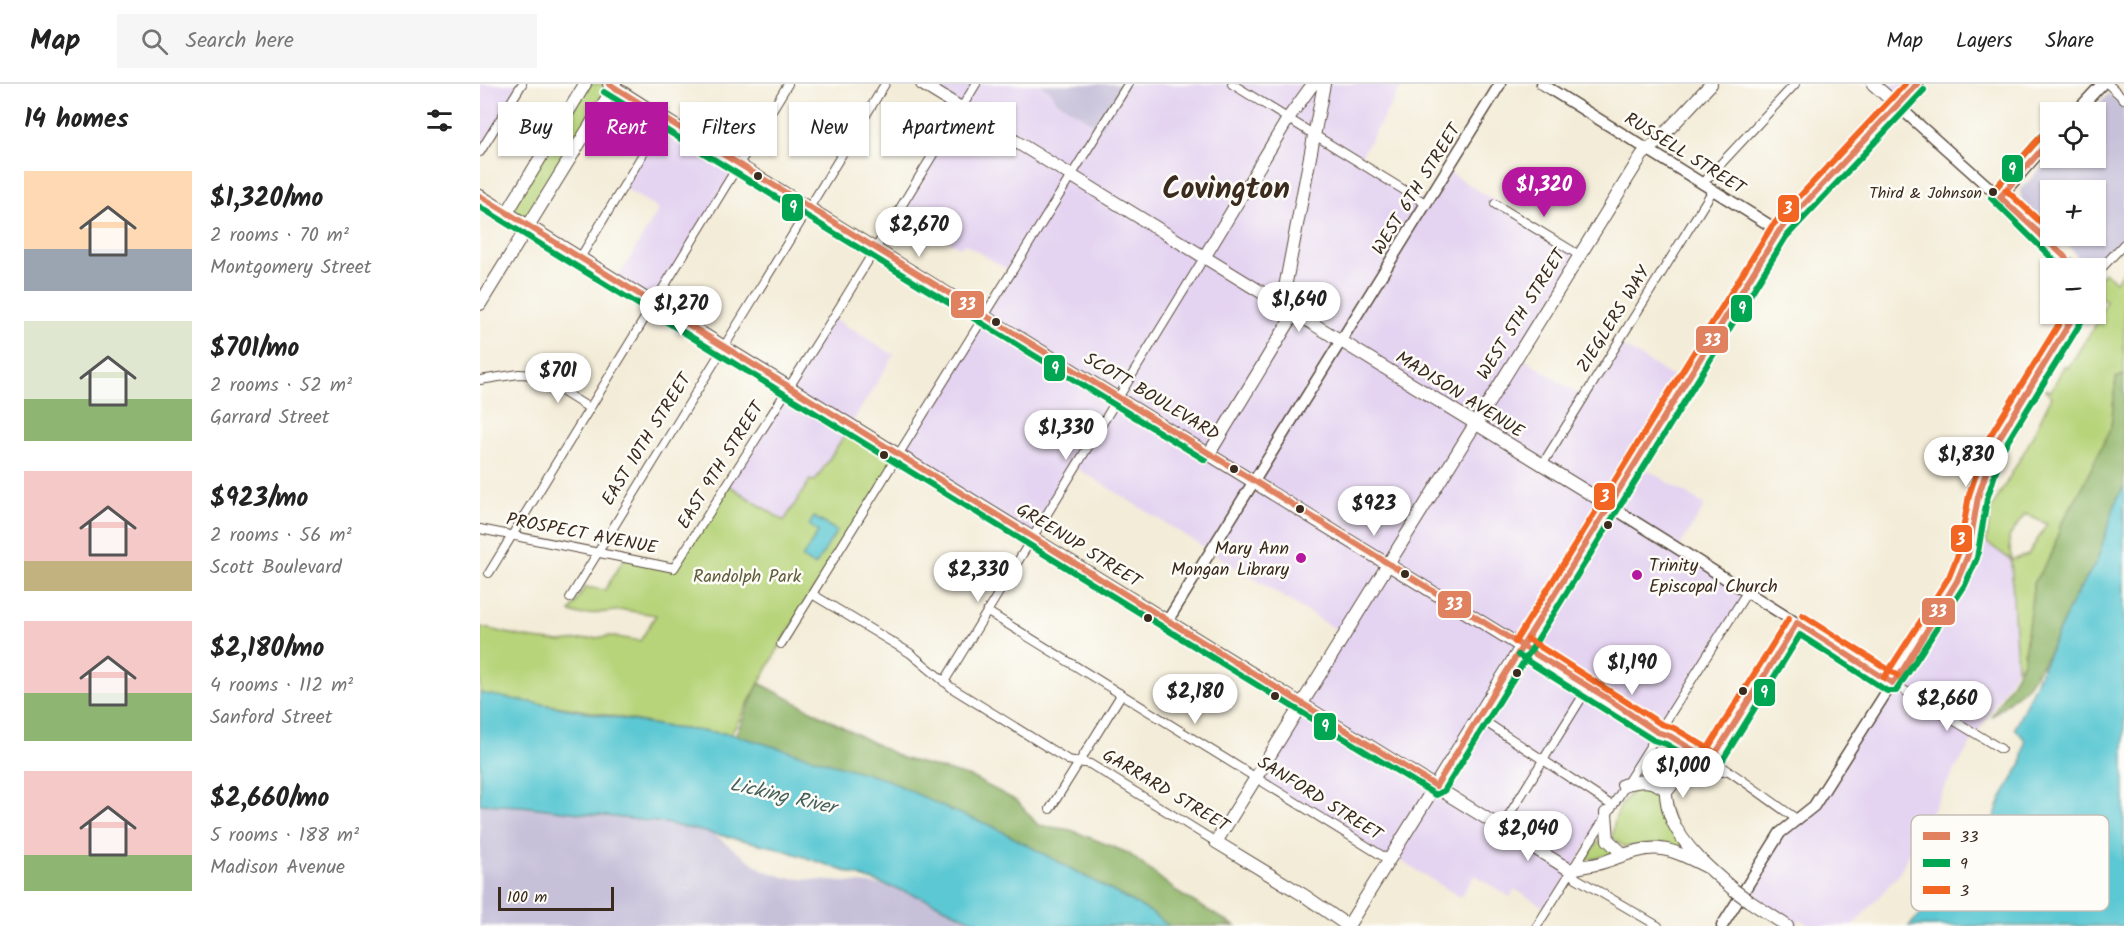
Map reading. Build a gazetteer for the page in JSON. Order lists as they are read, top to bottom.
{
  "streets": {
    "main road": [
      "WEST 5TH STREET",
      "MADISON AVENUE",
      "SCOTT BOULEVARD",
      "GREENUP STREET",
      "GARRARD STREET"
    ],
    "street": [
      "RUSSELL STREET",
      "WEST 6TH STREET",
      "ZIEGLERS WAY",
      "EAST 10TH STREET",
      "EAST 9TH STREET",
      "PROSPECT AVENUE",
      "SANFORD STREET"
    ]
  },
  "crossings": [
    ["RUSSELL STREET", "WEST 5TH STREET"],
    ["RUSSELL STREET", "ZIEGLERS WAY"],
    ["WEST 6TH STREET", "MADISON AVENUE"],
    ["WEST 6TH STREET", "SCOTT BOULEVARD"],
    ["WEST 6TH STREET", "GREENUP STREET"],
    ["WEST 5TH STREET", "MADISON AVENUE"],
    ["WEST 5TH STREET", "SCOTT BOULEVARD"],
    ["WEST 5TH STREET", "GREENUP STREET"],
    ["WEST 5TH STREET", "GARRARD STREET"],
    ["WEST 5TH STREET", "SANFORD STREET"],
    ["ZIEGLERS WAY", "MADISON AVENUE"],
    ["SCOTT BOULEVARD", "EAST 10TH STREET"],
    ["SCOTT BOULEVARD", "EAST 9TH STREET"],
    ["EAST 10TH STREET", "PROSPECT AVENUE"],
    ["EAST 10TH STREET", "GREENUP STREET"],
    ["EAST 9TH STREET", "PROSPECT AVENUE"],
    ["EAST 9TH STREET", "GREENUP STREET"]
  ],
  "districts": ["Covington"],
  "water": ["Licking River"],
  "parks": ["Randolph Park"],
  "places": ["Third & Johnson", "Mary Ann Mongan Library", "Trinity Episcopal Church"],
  "lines": ["transit line 33", "transit line 3", "transit line 9"],
  "legend": ["33", "9", "3"],
  "scale_bar": "100 m",
  "page": {
    "header": "Map",
    "search": "Search here",
    "nav": ["Map", "Layers", "Share"],
    "heading": "14 homes",
    "map_buttons": ["+", "−"],
    "chip": [
      "Buy",
      "Rent",
      "Filters",
      "New",
      "Apartment"
    ],
    "list": [
      {
        "name": "$1,320/mo",
        "note": "2 rooms · 70 m² · Montgomery Street"
      },
      {
        "name": "$701/mo",
        "note": "2 rooms · 52 m² · Garrard Street"
      },
      {
        "name": "$923/mo",
        "note": "2 rooms · 56 m² · Scott Boulevard"
      },
      {
        "name": "$2,180/mo",
        "note": "4 rooms · 112 m² · Sanford Street"
      },
      {
        "name": "$2,660/mo",
        "note": "5 rooms · 188 m² · Madison Avenue"
      }
    ],
    "price": [
      "$1,320",
      "$2,670",
      "$1,640",
      "$1,270",
      "$701",
      "$1,330",
      "$1,830",
      "$923",
      "$2,330",
      "$1,190",
      "$2,180",
      "$2,660",
      "$1,000",
      "$2,040"
    ],
    "scale": "100 m"
  }
}
